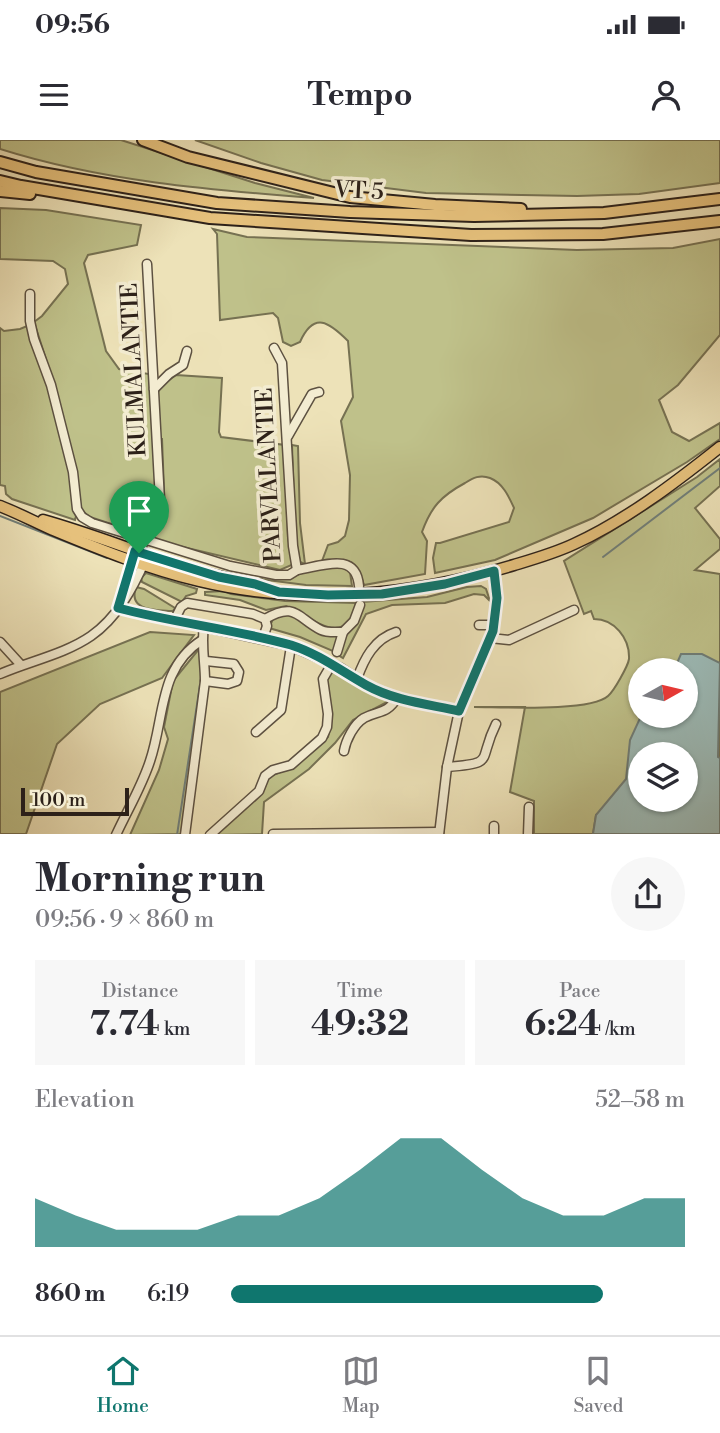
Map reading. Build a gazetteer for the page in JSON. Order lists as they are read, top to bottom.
{
  "streets": {
    "highway": ["VT 5"],
    "street": ["KULMALANTIE", "PARVIALANTIE"]
  },
  "crossings": [
    ["KULMALANTIE", "PARVIALANTIE"]
  ],
  "scale_bar": "100 m",
  "north": "right",
  "page": {
    "status": "09:56",
    "header": "Tempo",
    "scale": "100 m",
    "heading": ["Morning run", "09:56 · 9 × 860 m"],
    "stats": [
      ["Distance", "7.74 km"],
      ["Time", "49:32"],
      ["Pace", "6:24 /km"]
    ],
    "chart": ["Elevation", "52–58 m"],
    "list": [
      {
        "name": "860 m",
        "note": "6:19"
      }
    ],
    "tabs": ["Home", "Map", "Saved"]
  }
}
